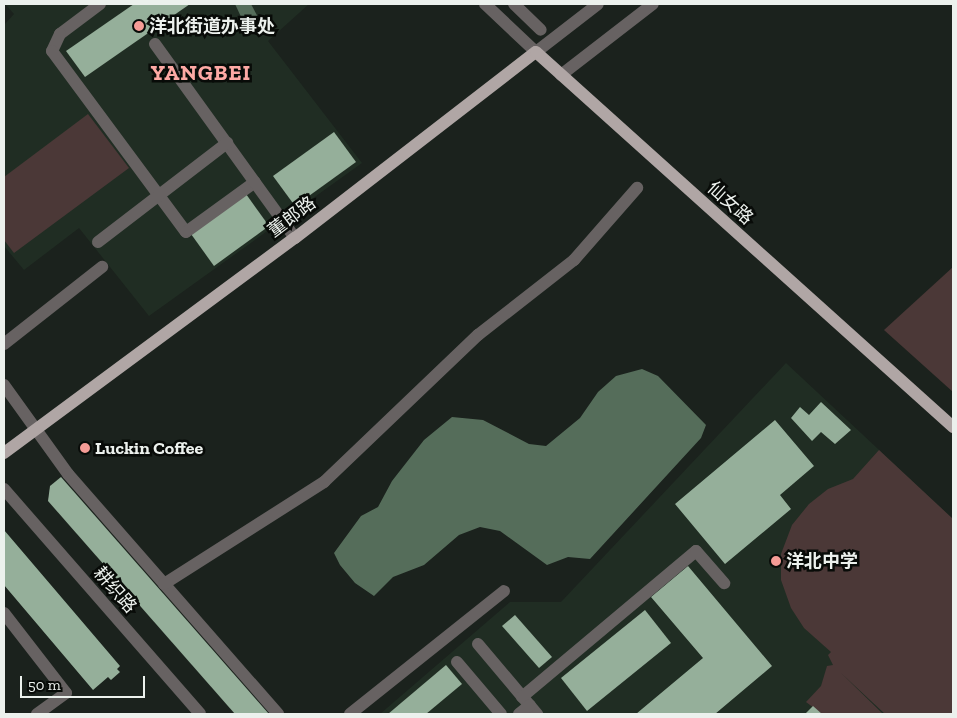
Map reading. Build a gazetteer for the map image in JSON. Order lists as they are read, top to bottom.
{
  "streets": {
    "main road": ["仙女路", "董郎路"],
    "street": ["耕织路"]
  },
  "crossings": [
    ["仙女路", "董郎路"]
  ],
  "districts": ["YANGBEI"],
  "places": ["洋北街道办事处", "Luckin Coffee", "洋北中学"],
  "scale_bar": "50 m"
}
